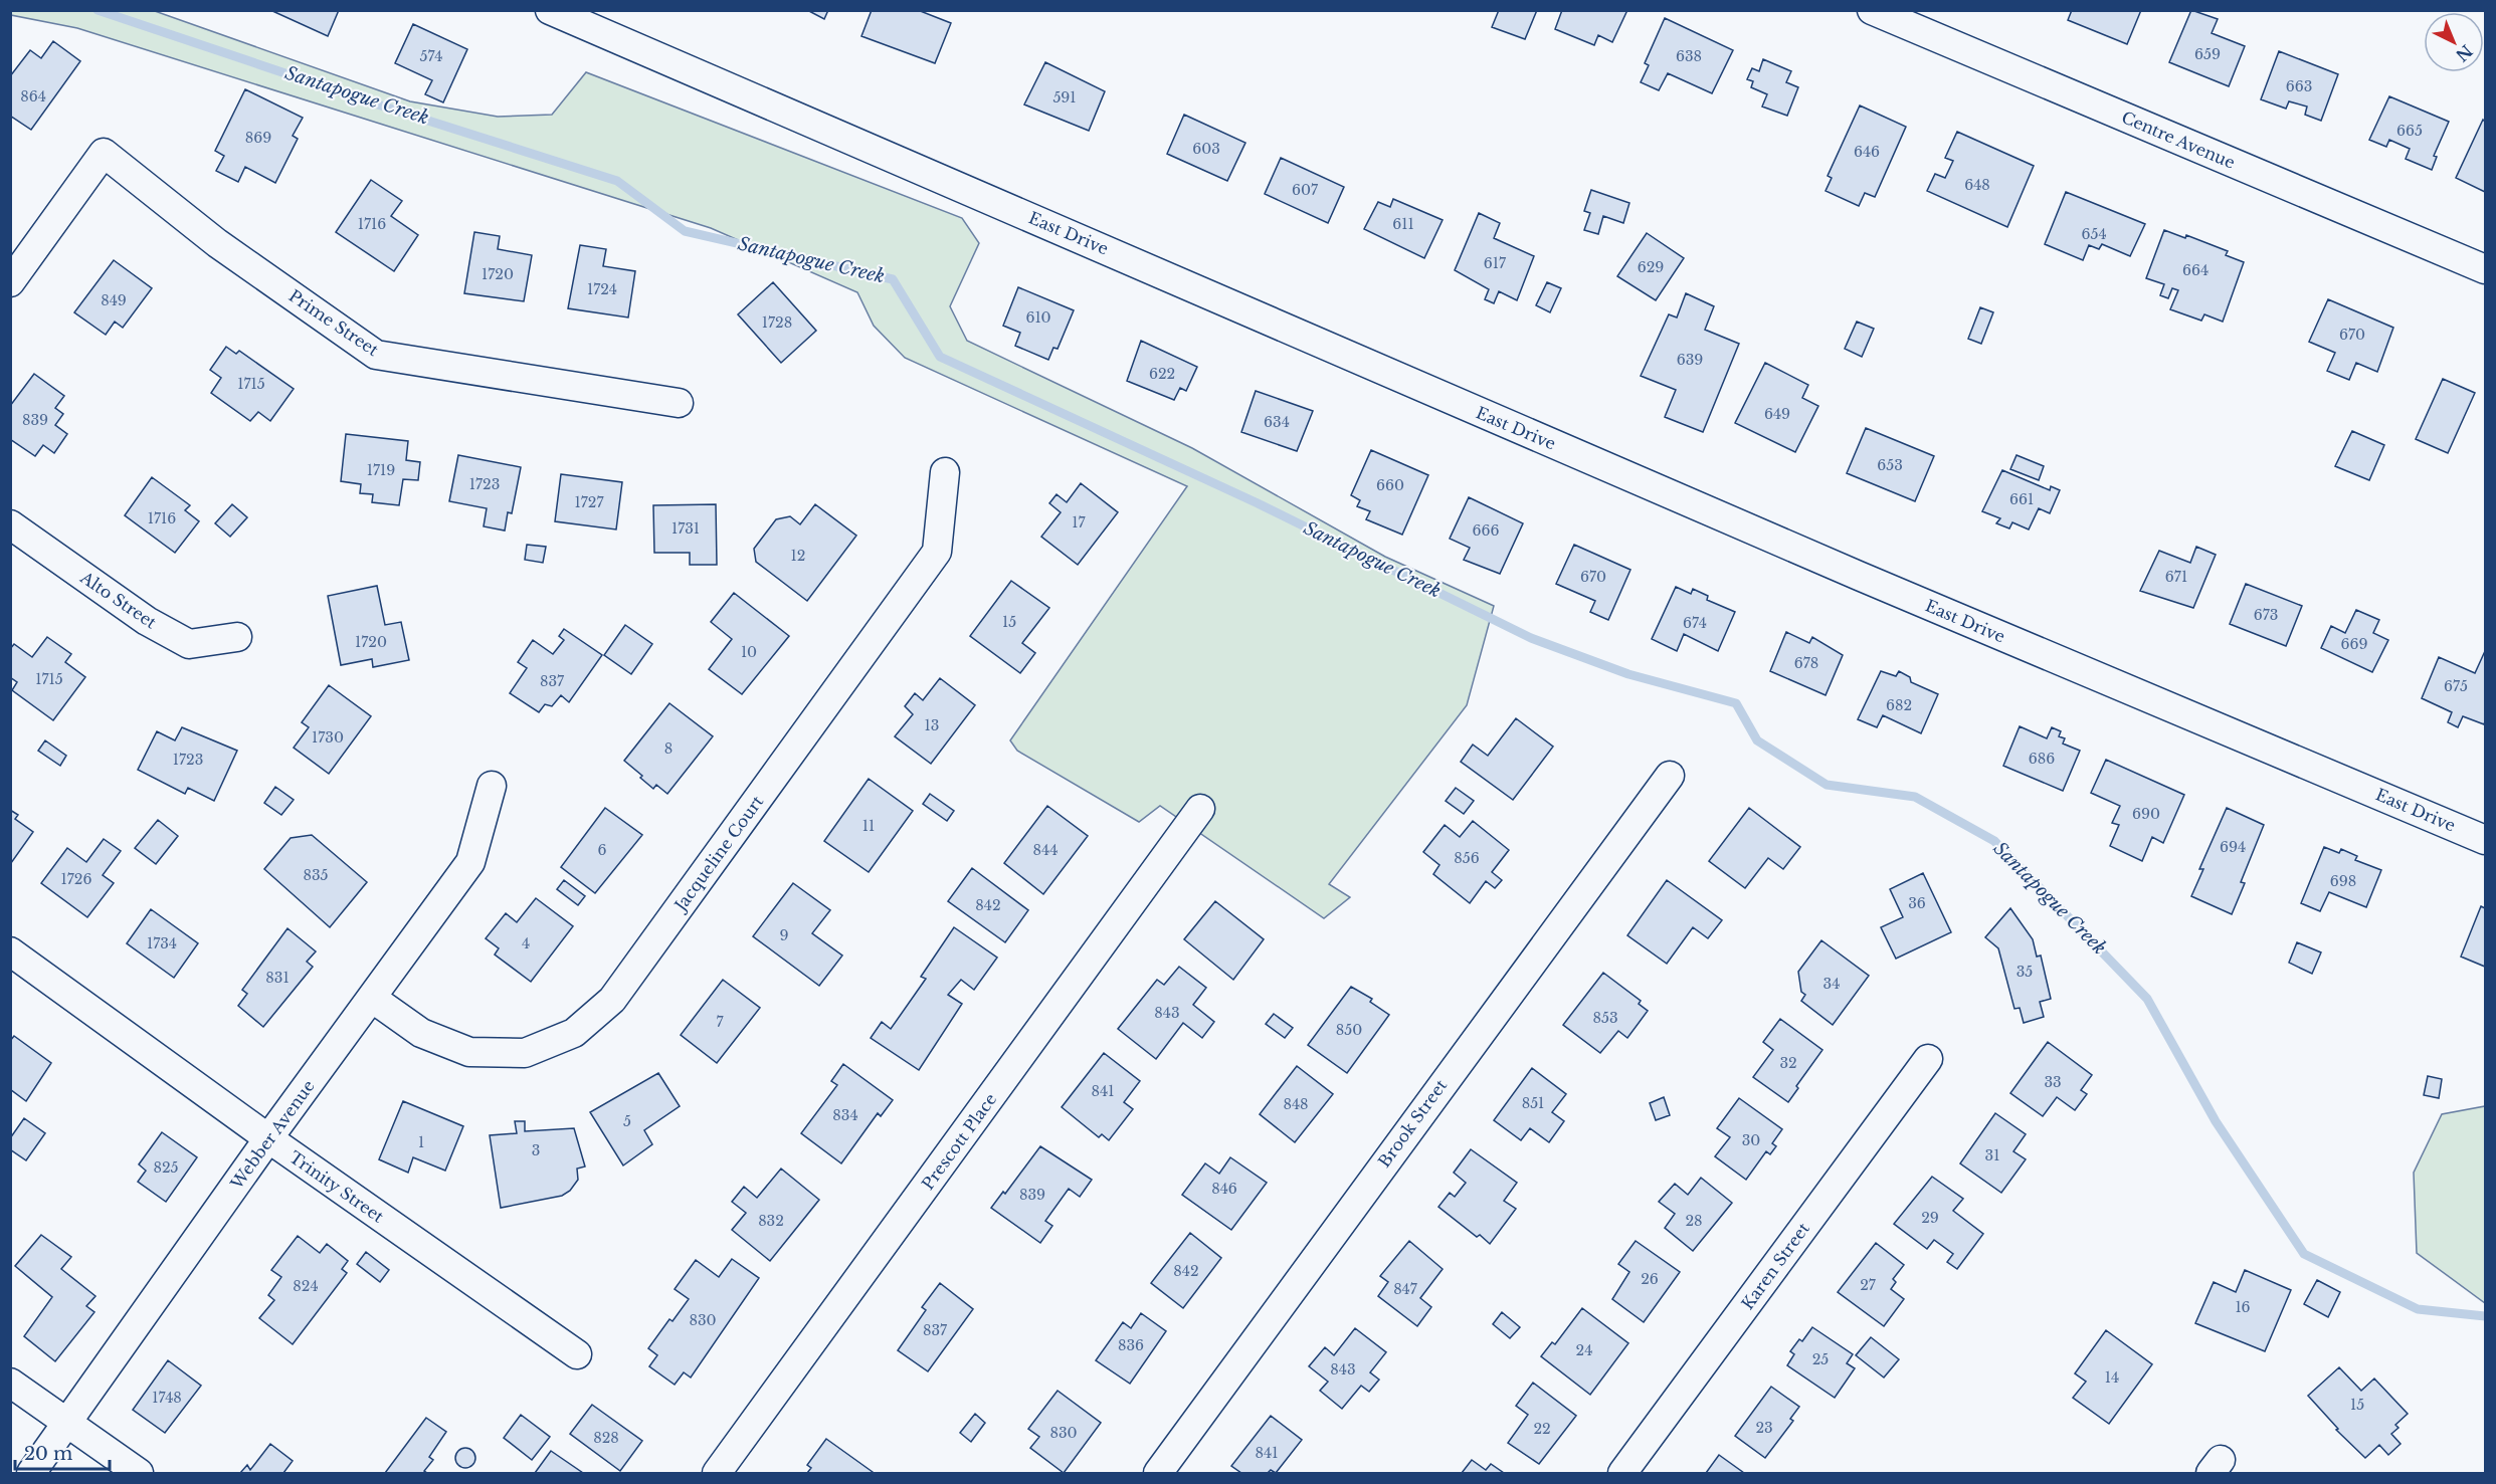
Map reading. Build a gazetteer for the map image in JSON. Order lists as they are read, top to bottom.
{
  "streets": {
    "street": [
      "Centre Avenue",
      "East Drive",
      "Prime Street",
      "Alto Street",
      "Jacqueline Court",
      "Brook Street",
      "Webber Avenue",
      "Prescott Place",
      "Trinity Street",
      "Karen Street"
    ]
  },
  "crossings": [
    ["Jacqueline Court", "Webber Avenue"],
    ["Webber Avenue", "Trinity Street"]
  ],
  "water": ["Santapogue Creek"],
  "house_numbers": [
    "659",
    "574",
    "638",
    "663",
    "864",
    "591",
    "665",
    "869",
    "603",
    "646",
    "648",
    "607",
    "1716",
    "611",
    "654",
    "617",
    "629",
    "664",
    "1720",
    "1724",
    "849",
    "610",
    "1728",
    "670",
    "639",
    "622",
    "1715",
    "649",
    "839",
    "634",
    "653",
    "1719",
    "1723",
    "660",
    "661",
    "1727",
    "1716",
    "17",
    "1731",
    "666",
    "12",
    "670",
    "671",
    "673",
    "15",
    "674",
    "1720",
    "669",
    "10",
    "678",
    "1715",
    "837",
    "675",
    "682",
    "13",
    "1730",
    "8",
    "686",
    "1723",
    "690",
    "11",
    "694",
    "6",
    "844",
    "856",
    "835",
    "1726",
    "698",
    "36",
    "842",
    "9",
    "1734",
    "4",
    "35",
    "831",
    "34",
    "843",
    "853",
    "7",
    "850",
    "32",
    "33",
    "841",
    "851",
    "848",
    "834",
    "5",
    "30",
    "1",
    "3",
    "31",
    "825",
    "846",
    "839",
    "29",
    "832",
    "28",
    "842",
    "26",
    "27",
    "824",
    "847",
    "16",
    "830",
    "837",
    "836",
    "24",
    "25",
    "843",
    "14",
    "1748",
    "15",
    "23",
    "22",
    "830",
    "828",
    "841"
  ],
  "scale_bar": "20 m",
  "north": "bottom right"
}
